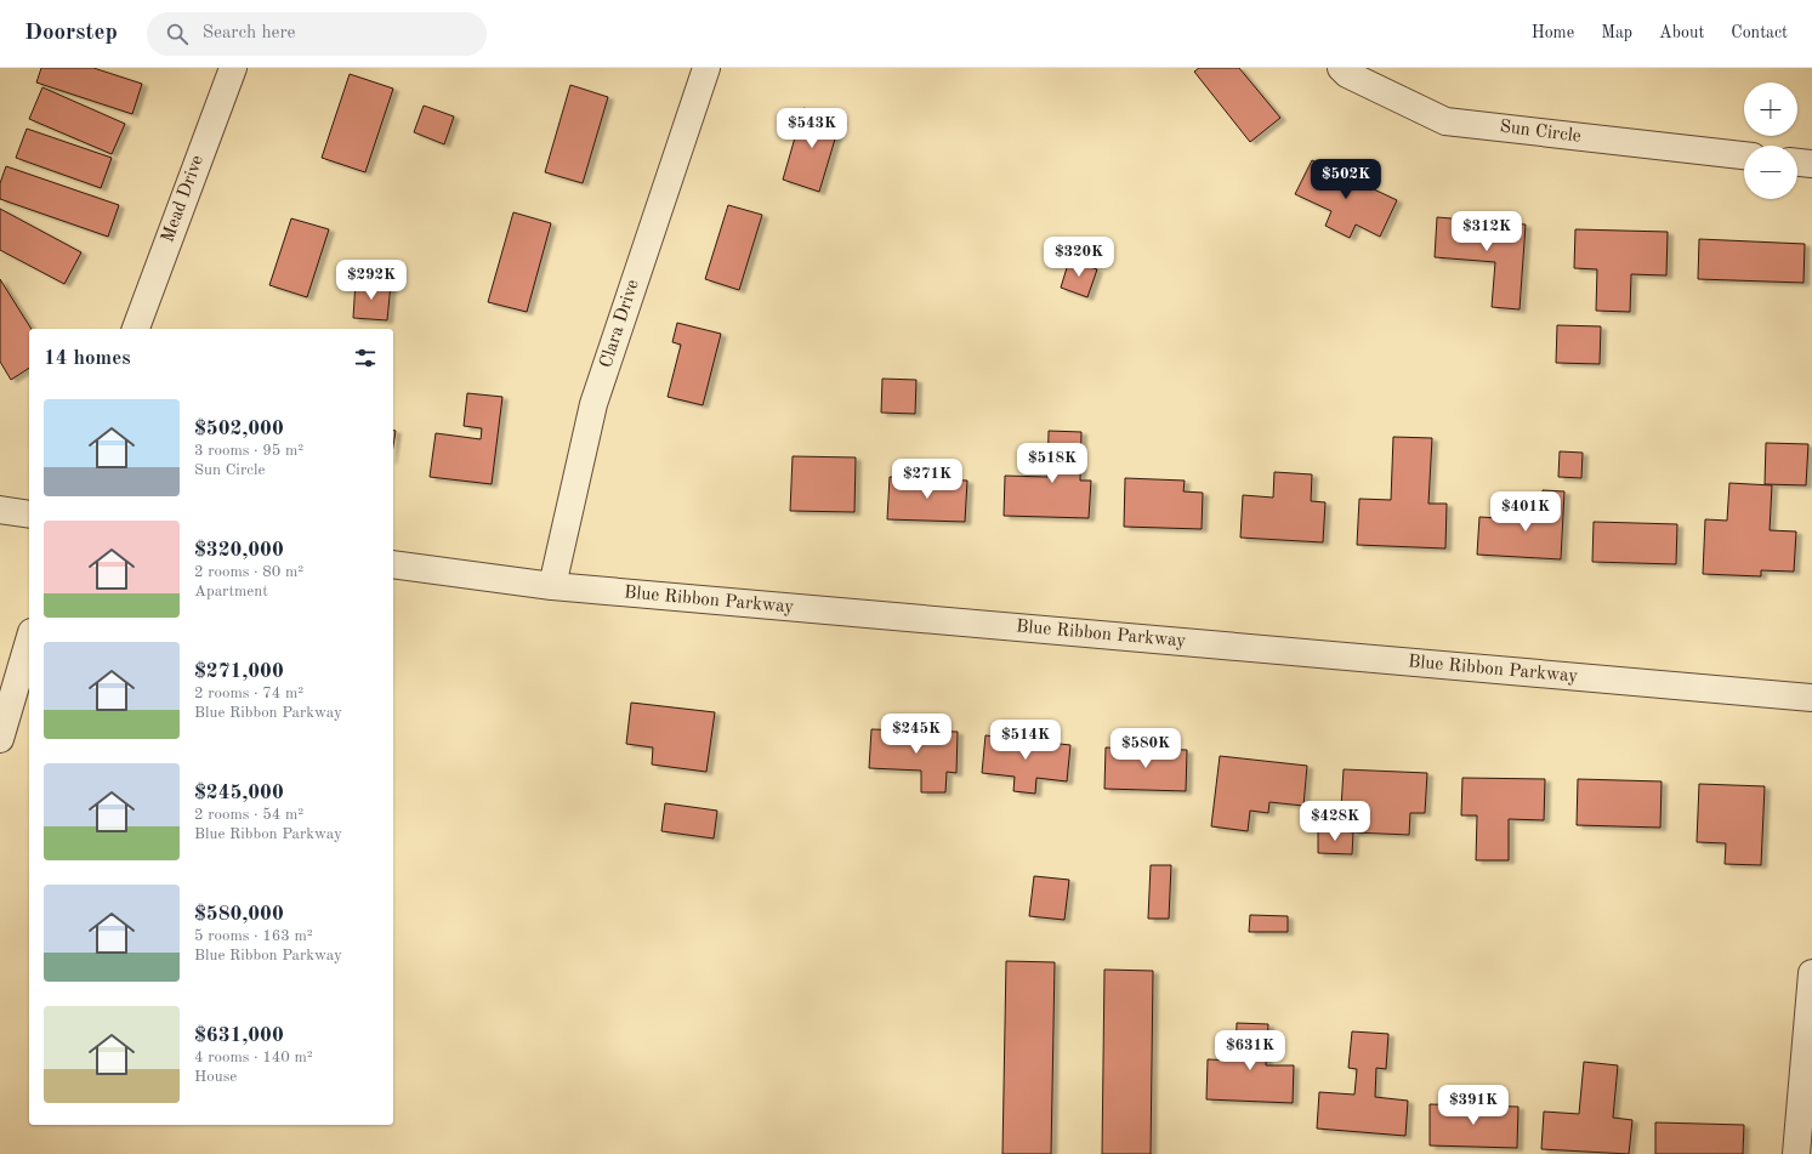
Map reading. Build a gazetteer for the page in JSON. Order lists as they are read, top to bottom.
{
  "streets": {
    "street": [
      "Sun Circle",
      "Mead Drive",
      "Clara Drive",
      "Blue Ribbon Parkway"
    ]
  },
  "crossings": [
    ["Clara Drive", "Blue Ribbon Parkway"]
  ],
  "page": {
    "header": "Doorstep",
    "search": "Search here",
    "nav": [
      "Home",
      "Map",
      "About",
      "Contact"
    ],
    "map_buttons": ["+", "−"],
    "price": [
      "$543K",
      "$502K",
      "$312K",
      "$320K",
      "$292K",
      "$518K",
      "$271K",
      "$401K",
      "$245K",
      "$514K",
      "$580K",
      "$428K",
      "$631K",
      "$391K"
    ],
    "heading": "14 homes",
    "list": [
      {
        "name": "$502,000",
        "note": "3 rooms · 95 m² · Sun Circle"
      },
      {
        "name": "$320,000",
        "note": "2 rooms · 80 m² · Apartment"
      },
      {
        "name": "$271,000",
        "note": "2 rooms · 74 m² · Blue Ribbon Parkway"
      },
      {
        "name": "$245,000",
        "note": "2 rooms · 54 m² · Blue Ribbon Parkway"
      },
      {
        "name": "$580,000",
        "note": "5 rooms · 163 m² · Blue Ribbon Parkway"
      },
      {
        "name": "$631,000",
        "note": "4 rooms · 140 m² · House"
      }
    ]
  }
}
